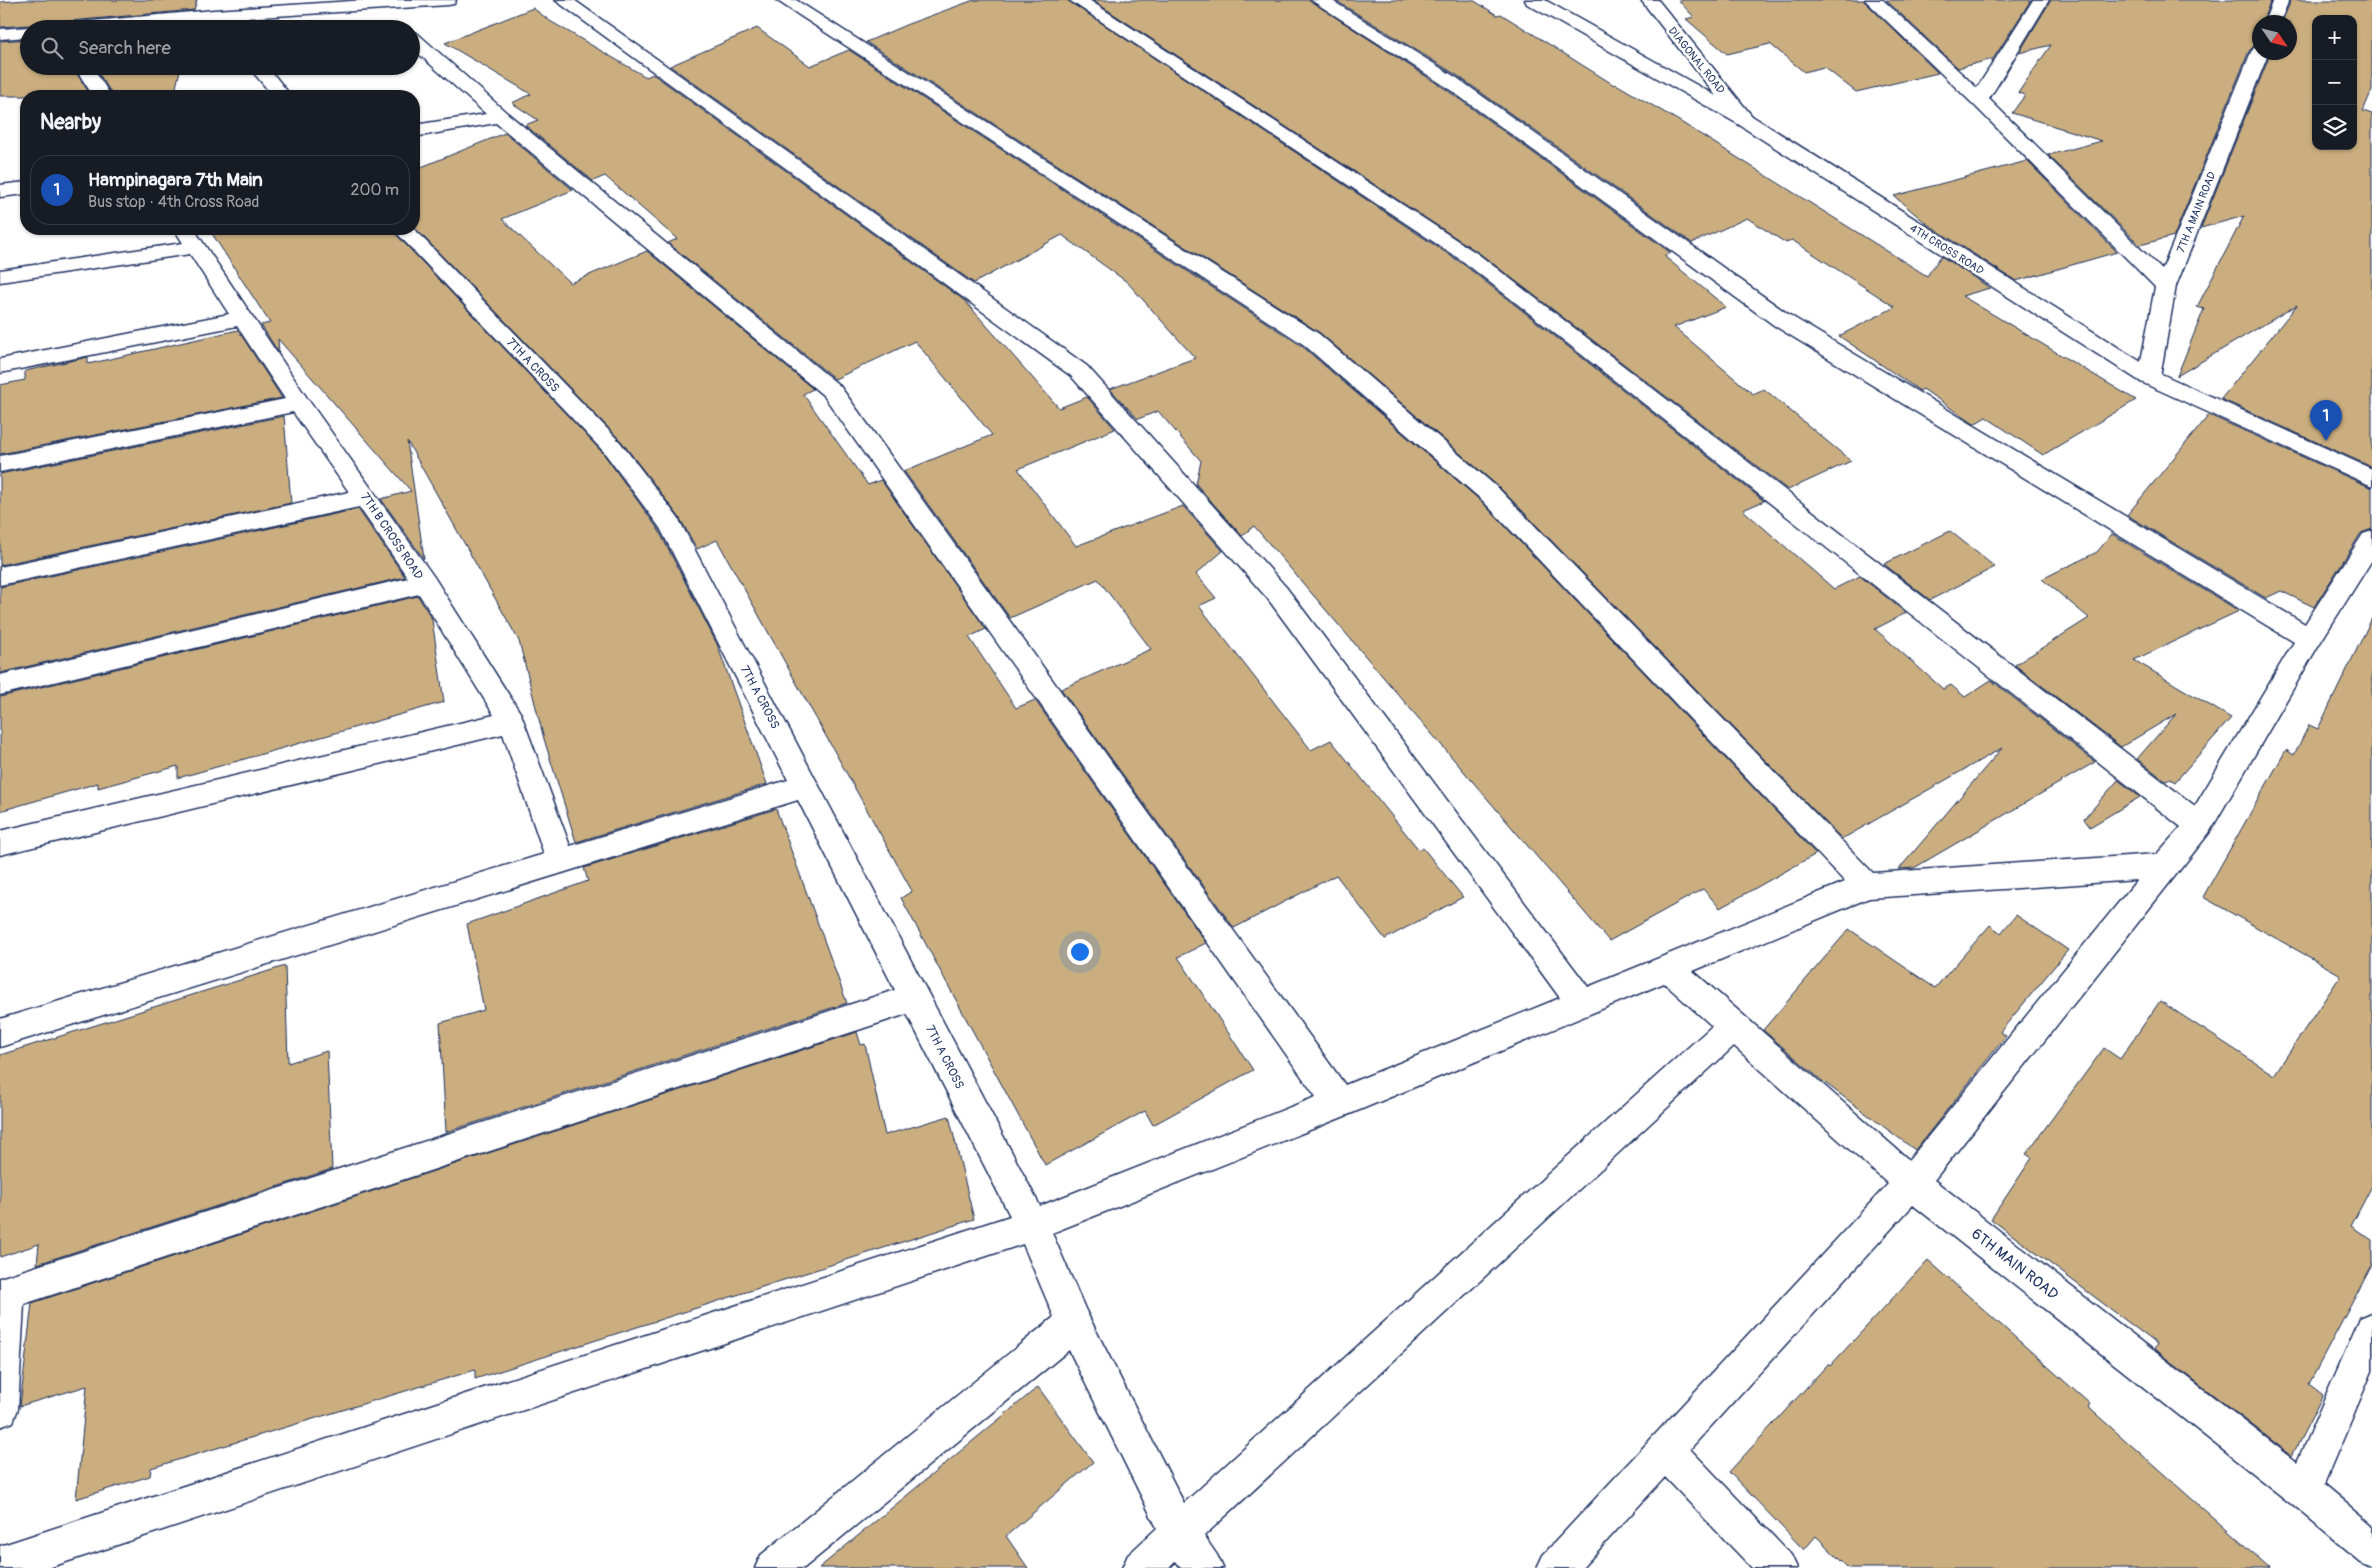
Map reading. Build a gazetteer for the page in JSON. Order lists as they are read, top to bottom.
{
  "streets": {
    "street": [
      "DIAGONAL ROAD",
      "7TH A MAIN ROAD",
      "4TH CROSS ROAD",
      "7TH A CROSS",
      "7TH B CROSS ROAD",
      "6TH MAIN ROAD"
    ]
  },
  "crossings": [
    ["DIAGONAL ROAD", "4TH CROSS ROAD"],
    ["7TH A MAIN ROAD", "4TH CROSS ROAD"]
  ],
  "north": "bottom right",
  "page": {
    "map_buttons": ["+", "−"],
    "search": "Search here",
    "heading": "Nearby",
    "list": [
      {
        "mark": "1",
        "name": "Hampinagara 7th Main",
        "note": "Bus stop · 4th Cross Road",
        "value": "200 m"
      }
    ],
    "pins": "1"
  }
}
